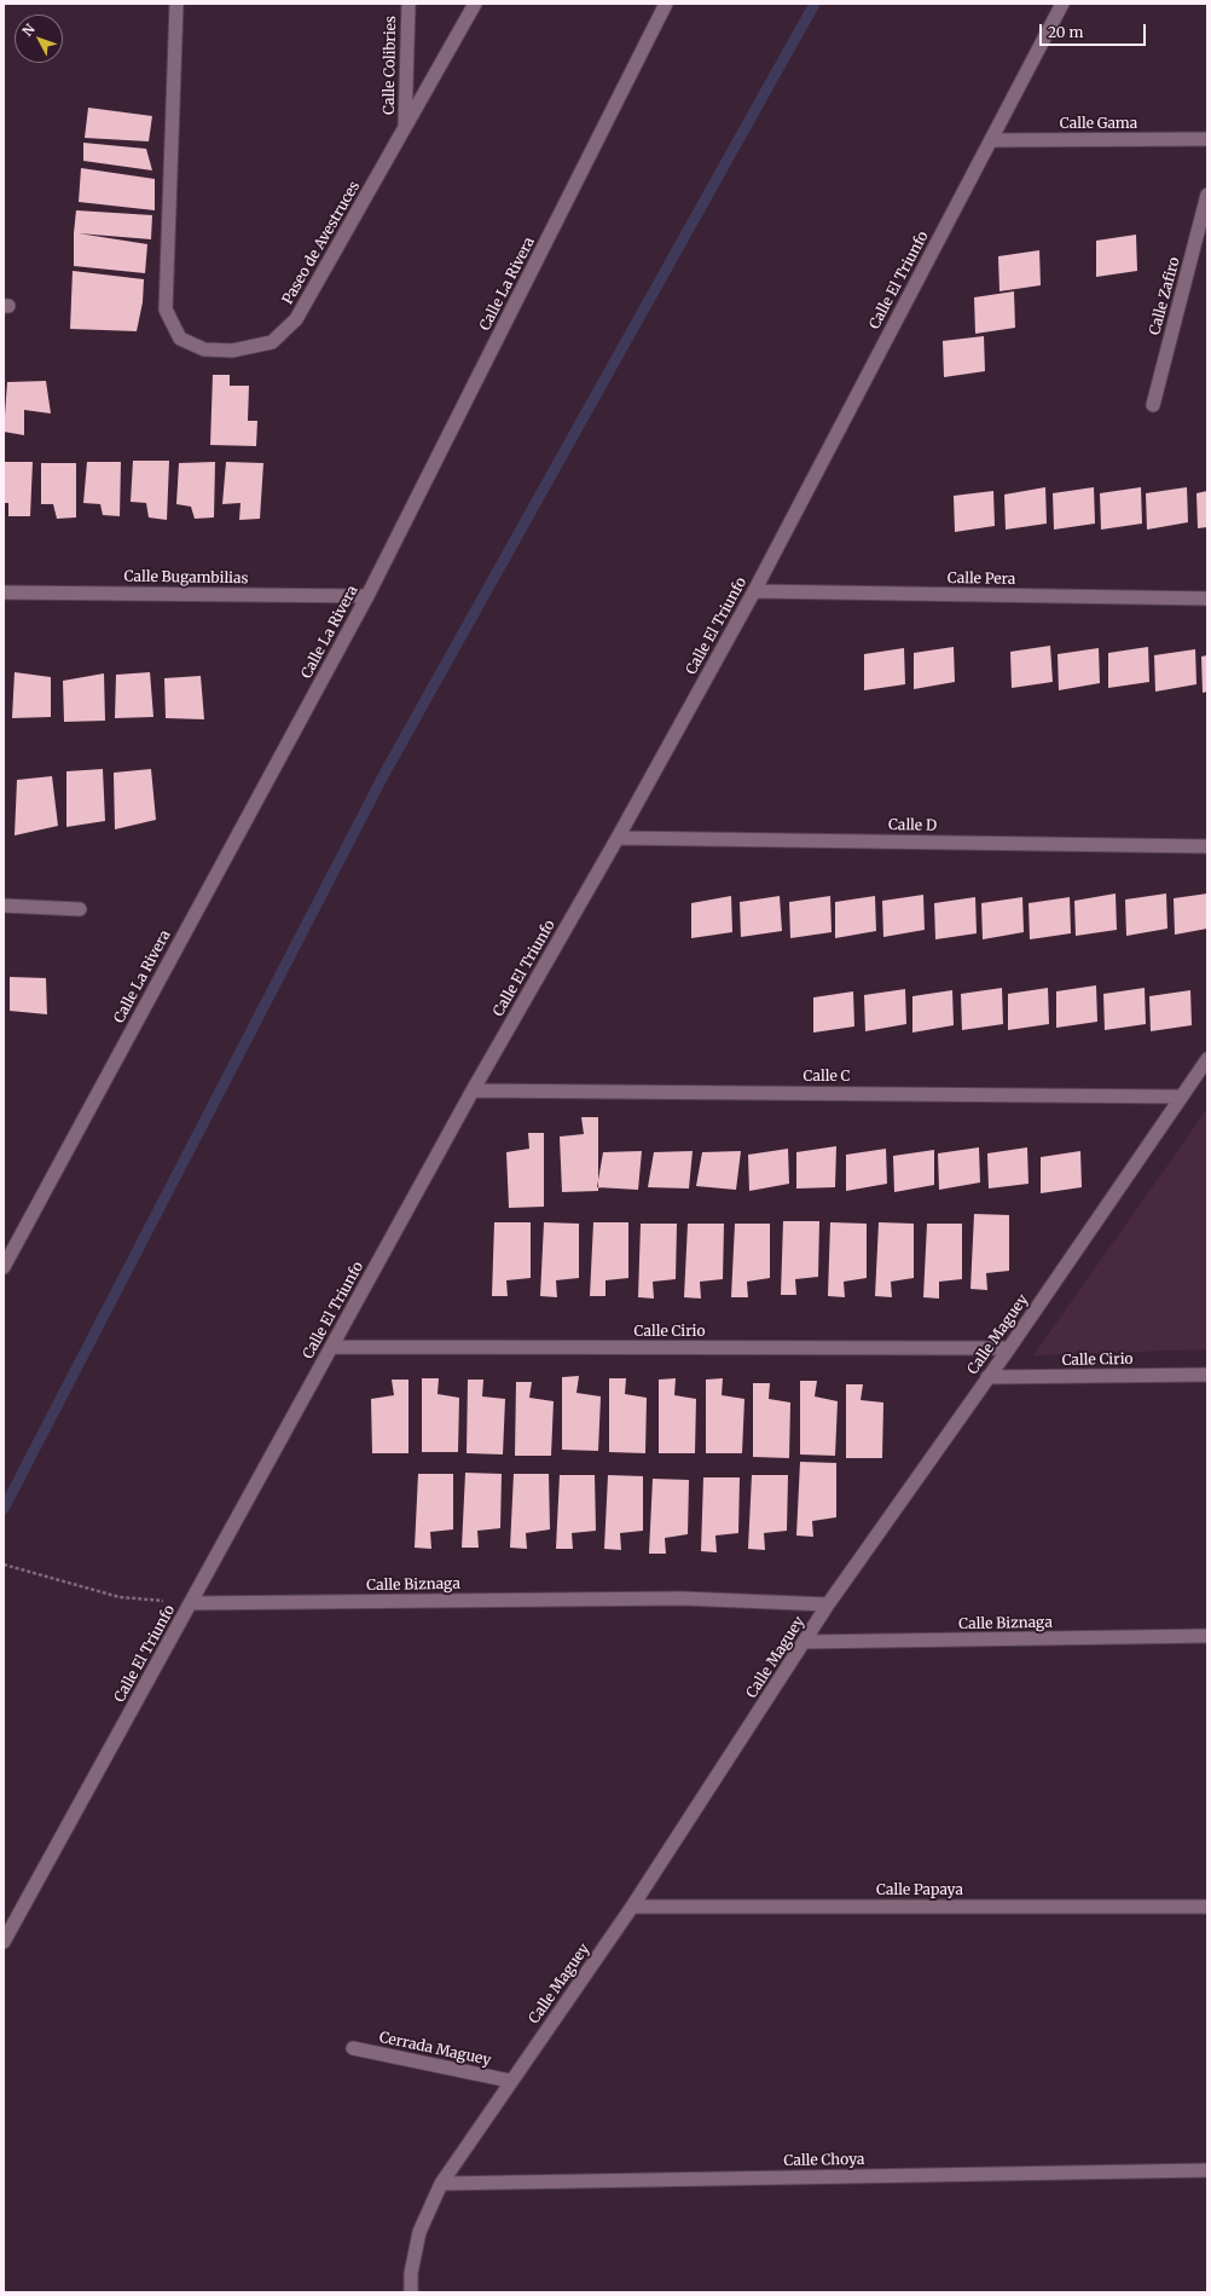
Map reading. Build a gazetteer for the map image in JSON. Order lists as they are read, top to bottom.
{
  "streets": {
    "street": [
      "Calle Colibries",
      "Calle Gama",
      "Paseo de Avestruces",
      "Calle El Triunfo",
      "Calle La Rivera",
      "Calle Zafiro",
      "Calle Bugambilias",
      "Calle Pera",
      "Calle D",
      "Calle C",
      "Calle Cirio",
      "Calle Maguey",
      "Calle Biznaga",
      "Calle Papaya",
      "Cerrada Maguey",
      "Calle Choya"
    ]
  },
  "crossings": [
    ["Calle Colibries", "Paseo de Avestruces"],
    ["Calle Gama", "Calle El Triunfo"],
    ["Calle El Triunfo", "Calle Pera"],
    ["Calle El Triunfo", "Calle D"],
    ["Calle El Triunfo", "Calle C"],
    ["Calle El Triunfo", "Calle Cirio"],
    ["Calle El Triunfo", "Calle Biznaga"],
    ["Calle La Rivera", "Calle Bugambilias"],
    ["Calle C", "Calle Maguey"],
    ["Calle Cirio", "Calle Maguey"],
    ["Calle Maguey", "Calle Biznaga"],
    ["Calle Maguey", "Calle Papaya"],
    ["Calle Maguey", "Cerrada Maguey"],
    ["Calle Maguey", "Calle Choya"]
  ],
  "scale_bar": "20 m",
  "north": "top left"
}
